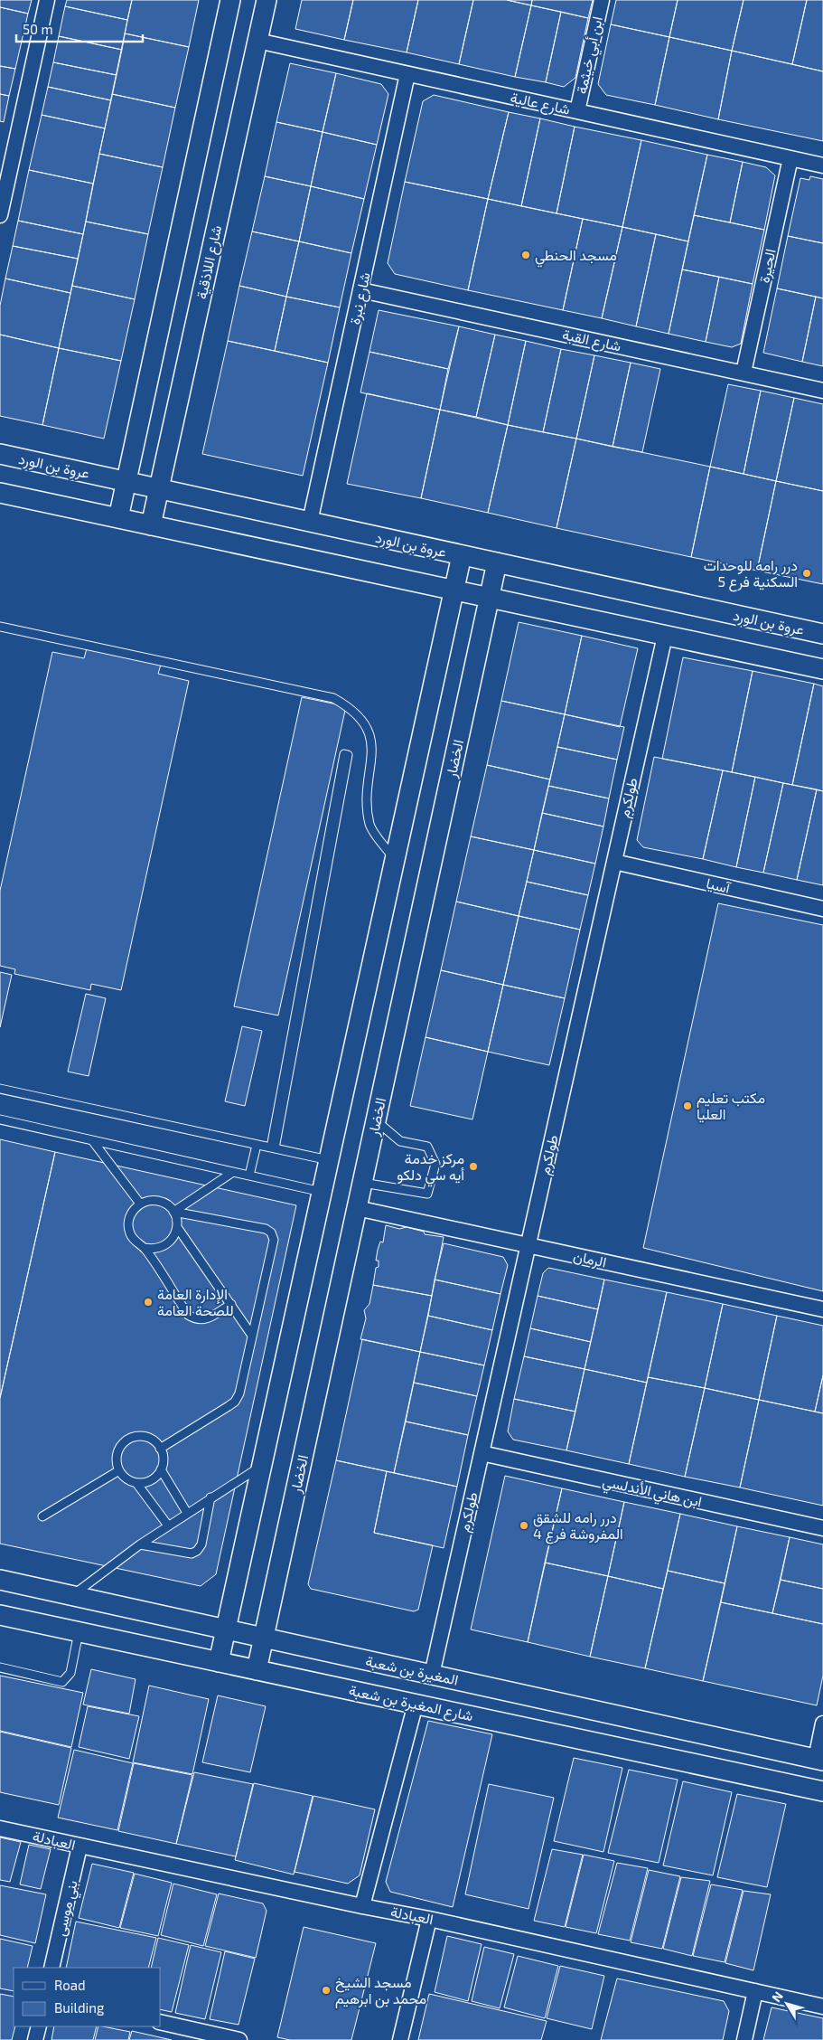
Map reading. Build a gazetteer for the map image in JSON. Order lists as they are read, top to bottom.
{
  "streets": {
    "street": [
      "ابن أبي خيثمة",
      "شارع عالية",
      "شارع اللاذقية",
      "الحيرة",
      "شارع نبرة",
      "شارع القبة",
      "عروة بن الورد",
      "الخضار",
      "طولكرم",
      "آسيا",
      "الرمان",
      "ابن هاني الأندلسي",
      "المغيرة بن شعبة",
      "شارع المغيرة بن شعبة",
      "العبادلة",
      "بني موسى"
    ]
  },
  "crossings": [
    ["ابن أبي خيثمة", "شارع عالية"],
    ["شارع عالية", "شارع اللاذقية"],
    ["شارع عالية", "الحيرة"],
    ["شارع عالية", "شارع نبرة"],
    ["شارع اللاذقية", "عروة بن الورد"],
    ["الحيرة", "شارع القبة"],
    ["شارع نبرة", "شارع القبة"],
    ["شارع نبرة", "عروة بن الورد"],
    ["عروة بن الورد", "الخضار"],
    ["الخضار", "الرمان"],
    ["الخضار", "المغيرة بن شعبة"],
    ["الخضار", "شارع المغيرة بن شعبة"],
    ["طولكرم", "آسيا"],
    ["طولكرم", "الرمان"],
    ["طولكرم", "ابن هاني الأندلسي"],
    ["طولكرم", "المغيرة بن شعبة"],
    ["العبادلة", "بني موسى"]
  ],
  "places": [
    "مسجد الحنطي",
    "درر رامه للوحدات السكنية فرع 5",
    "مكتب تعليم العليا",
    "مركز خدمة أيه سي دلكو",
    "الإدارة العامة للصحة العامة",
    "درر رامه للشقق المفروشة فرع 4",
    "مسجد الشيخ محمد بن ابرهيم"
  ],
  "legend": ["Road", "Building"],
  "scale_bar": "50 m",
  "north": "top left"
}
